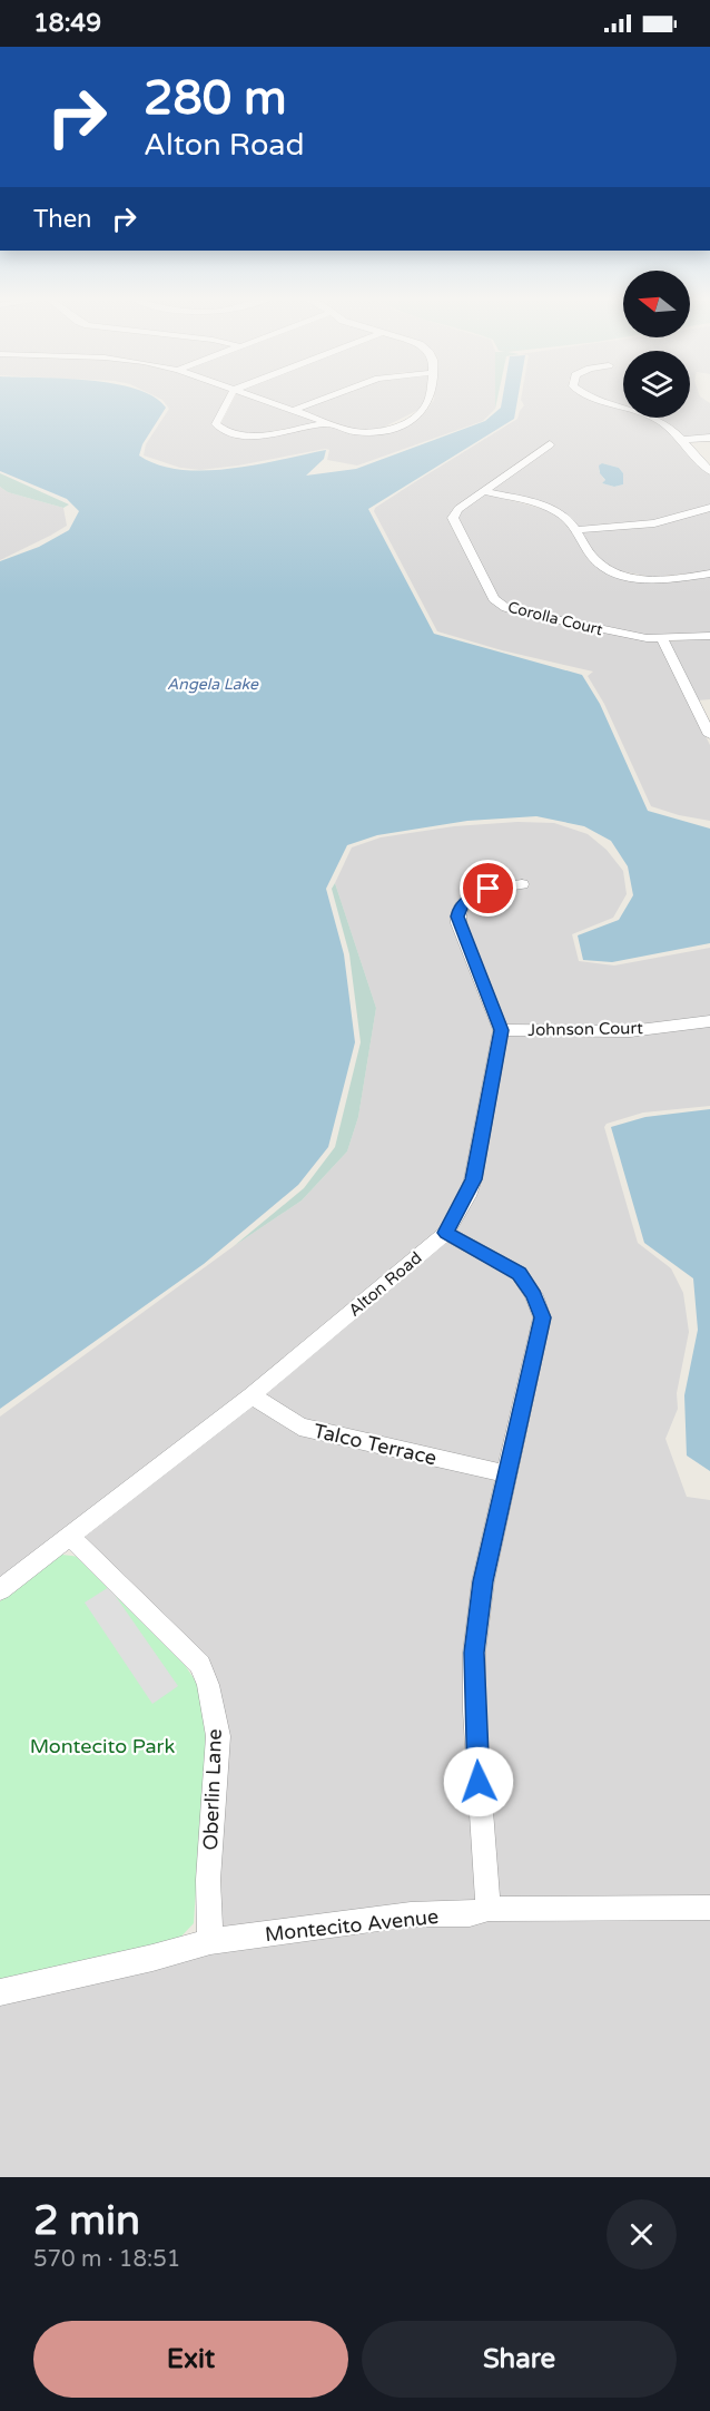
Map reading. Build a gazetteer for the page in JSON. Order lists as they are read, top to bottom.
{
  "streets": {
    "street": [
      "Corolla Court",
      "Johnson Court",
      "Alton Road",
      "Talco Terrace",
      "Oberlin Lane",
      "Montecito Avenue"
    ]
  },
  "crossings": [
    ["Johnson Court", "Alton Road"],
    ["Alton Road", "Talco Terrace"],
    ["Alton Road", "Oberlin Lane"],
    ["Oberlin Lane", "Montecito Avenue"]
  ],
  "water": ["Angela Lake"],
  "parks": ["Montecito Park"],
  "north": "left",
  "page": {
    "status": "18:49",
    "turn": ["280 m", "Alton Road"],
    "then": "Then",
    "heading": ["2 min", "570 m · 18:51"],
    "buttons": ["Exit", "Share"]
  }
}
